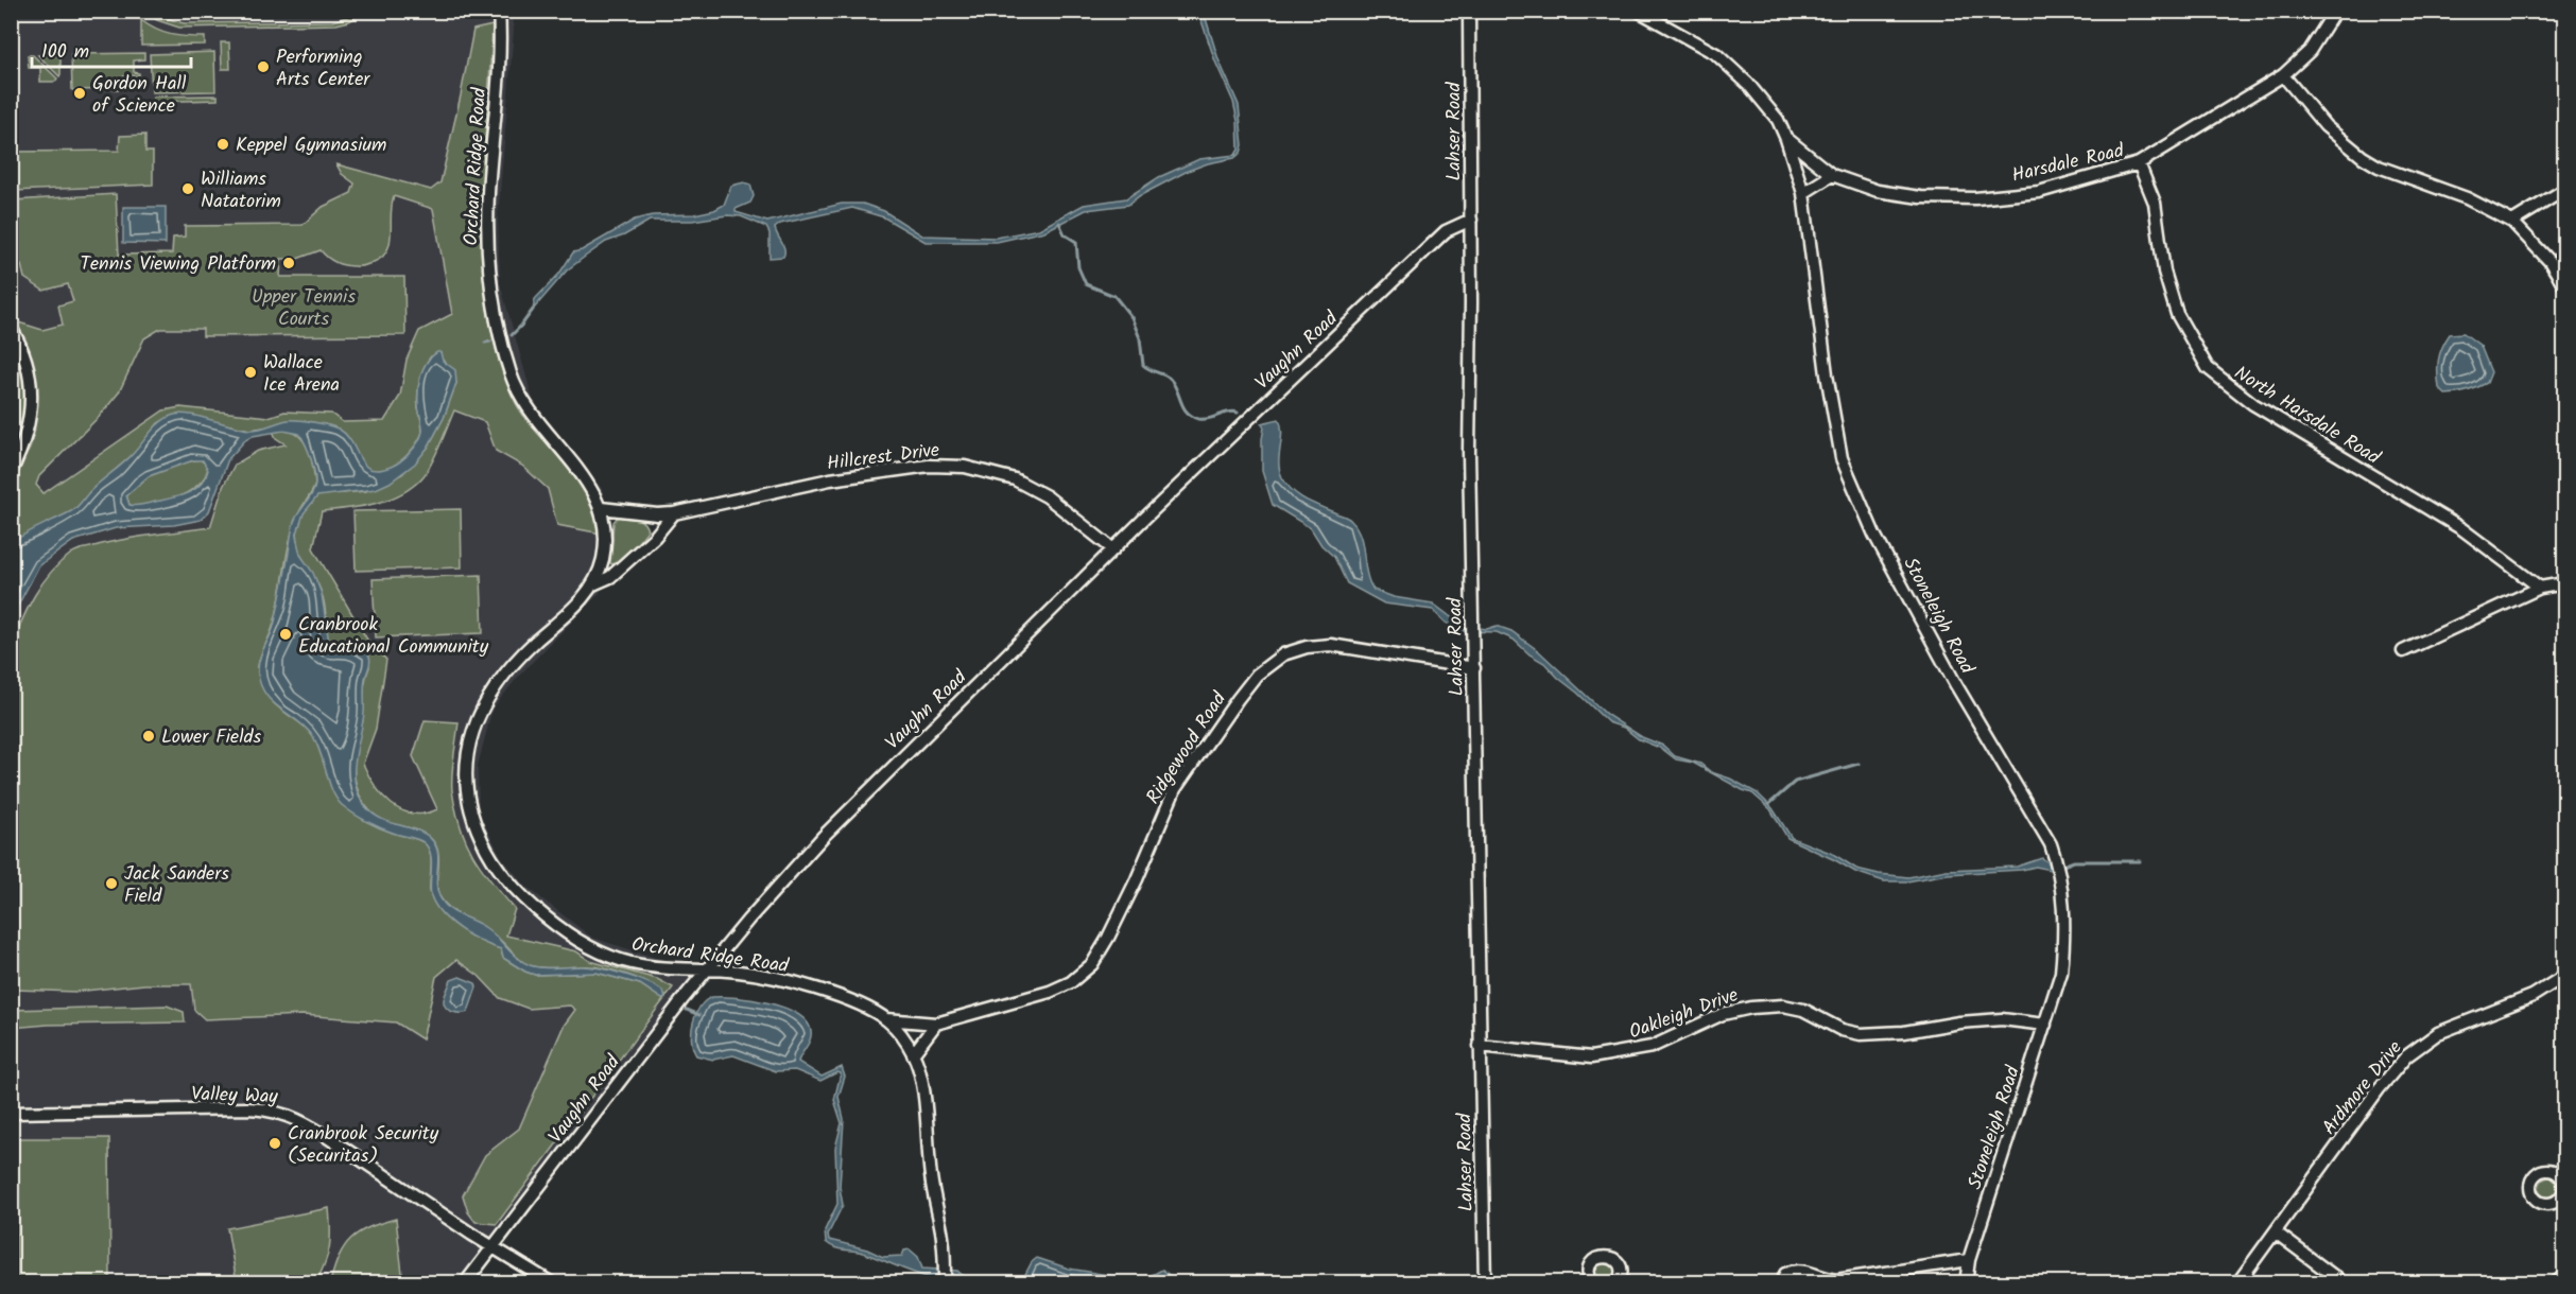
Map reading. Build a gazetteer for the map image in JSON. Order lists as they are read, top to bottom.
{
  "streets": {
    "street": [
      "Lahser Road",
      "Harsdale Road",
      "Orchard Ridge Road",
      "Vaughn Road",
      "North Harsdale Road",
      "Hillcrest Drive",
      "Stoneleigh Road",
      "Ridgewood Road",
      "Oakleigh Drive",
      "Ardmore Drive",
      "Valley Way"
    ]
  },
  "crossings": [
    ["Lahser Road", "Vaughn Road"],
    ["Lahser Road", "Ridgewood Road"],
    ["Lahser Road", "Oakleigh Drive"],
    ["Harsdale Road", "North Harsdale Road"],
    ["Harsdale Road", "Stoneleigh Road"],
    ["Orchard Ridge Road", "Vaughn Road"],
    ["Orchard Ridge Road", "Hillcrest Drive"],
    ["Orchard Ridge Road", "Ridgewood Road"],
    ["Vaughn Road", "Hillcrest Drive"],
    ["Vaughn Road", "Valley Way"],
    ["Stoneleigh Road", "Oakleigh Drive"]
  ],
  "parks": ["Upper Tennis Courts"],
  "places": [
    "Performing Arts Center",
    "Gordon Hall of Science",
    "Keppel Gymnasium",
    "Williams Natatorim",
    "Tennis Viewing Platform",
    "Wallace Ice Arena",
    "Cranbrook Educational Community",
    "Lower Fields",
    "Jack Sanders Field",
    "Cranbrook Security (Securitas)"
  ],
  "scale_bar": "100 m"
}
